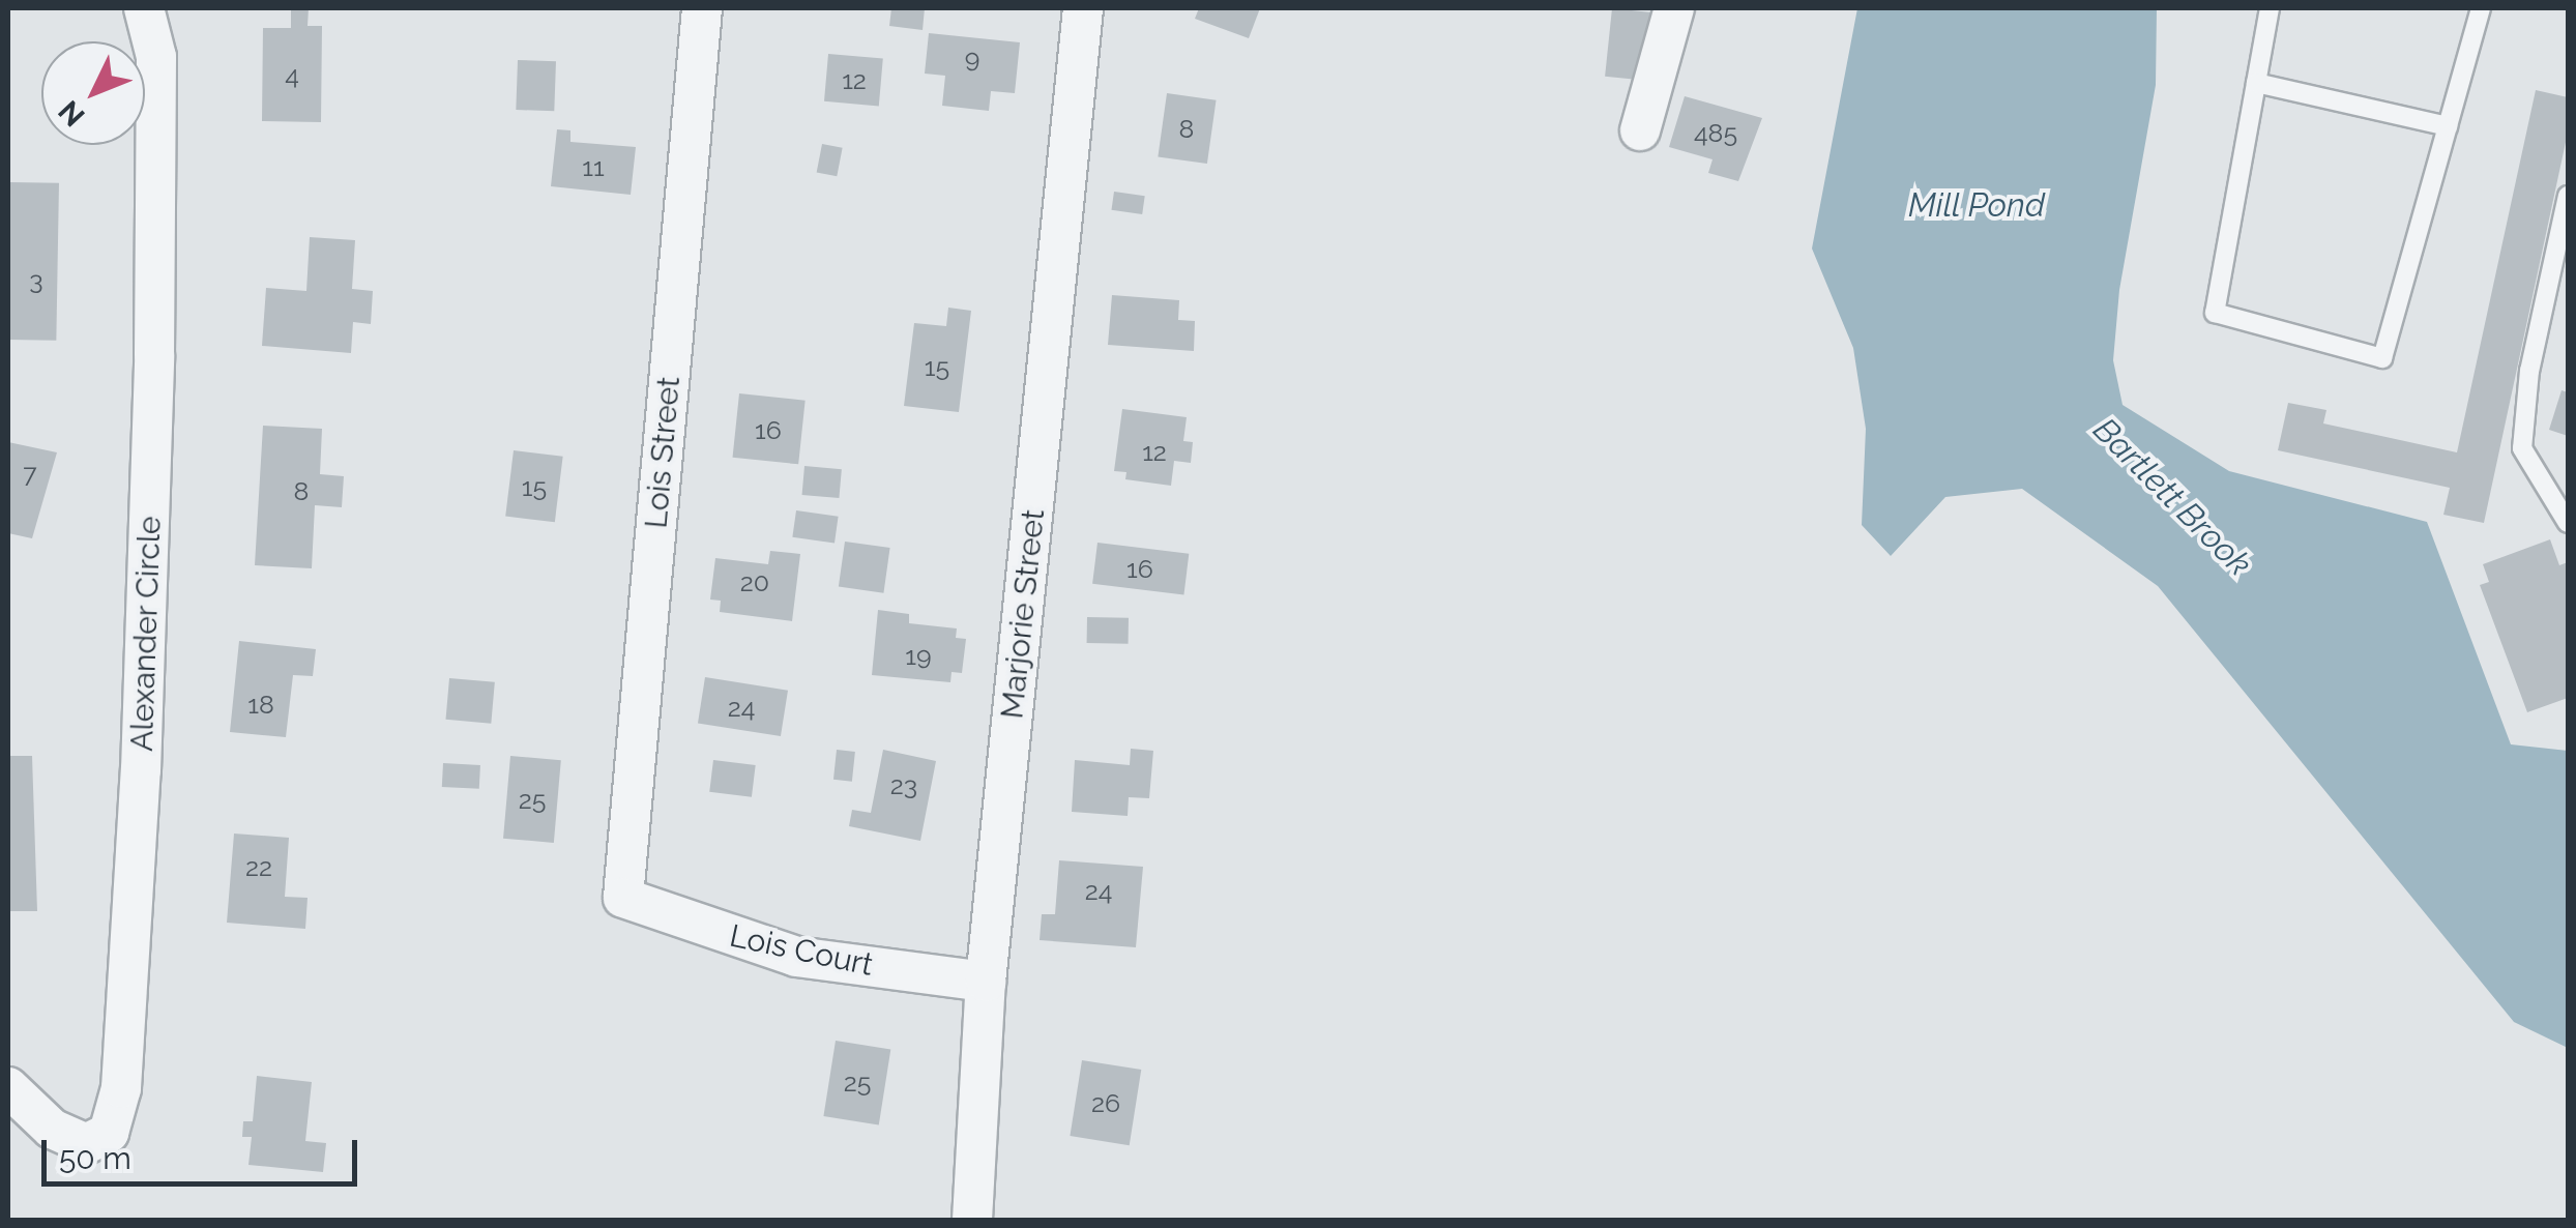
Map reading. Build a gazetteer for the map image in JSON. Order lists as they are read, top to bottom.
{
  "streets": {
    "street": [
      "Lois Street",
      "Marjorie Street",
      "Alexander Circle",
      "Lois Court"
    ]
  },
  "crossings": [
    ["Lois Street", "Lois Court"],
    ["Marjorie Street", "Lois Court"]
  ],
  "water": ["Mill Pond", "Bartlett Brook"],
  "house_numbers": [
    "9",
    "4",
    "12",
    "8",
    "485",
    "11",
    "3",
    "15",
    "16",
    "12",
    "7",
    "15",
    "8",
    "16",
    "20",
    "19",
    "18",
    "24",
    "23",
    "25",
    "22",
    "24",
    "25",
    "26"
  ],
  "scale_bar": "50 m",
  "north": "bottom left"
}
